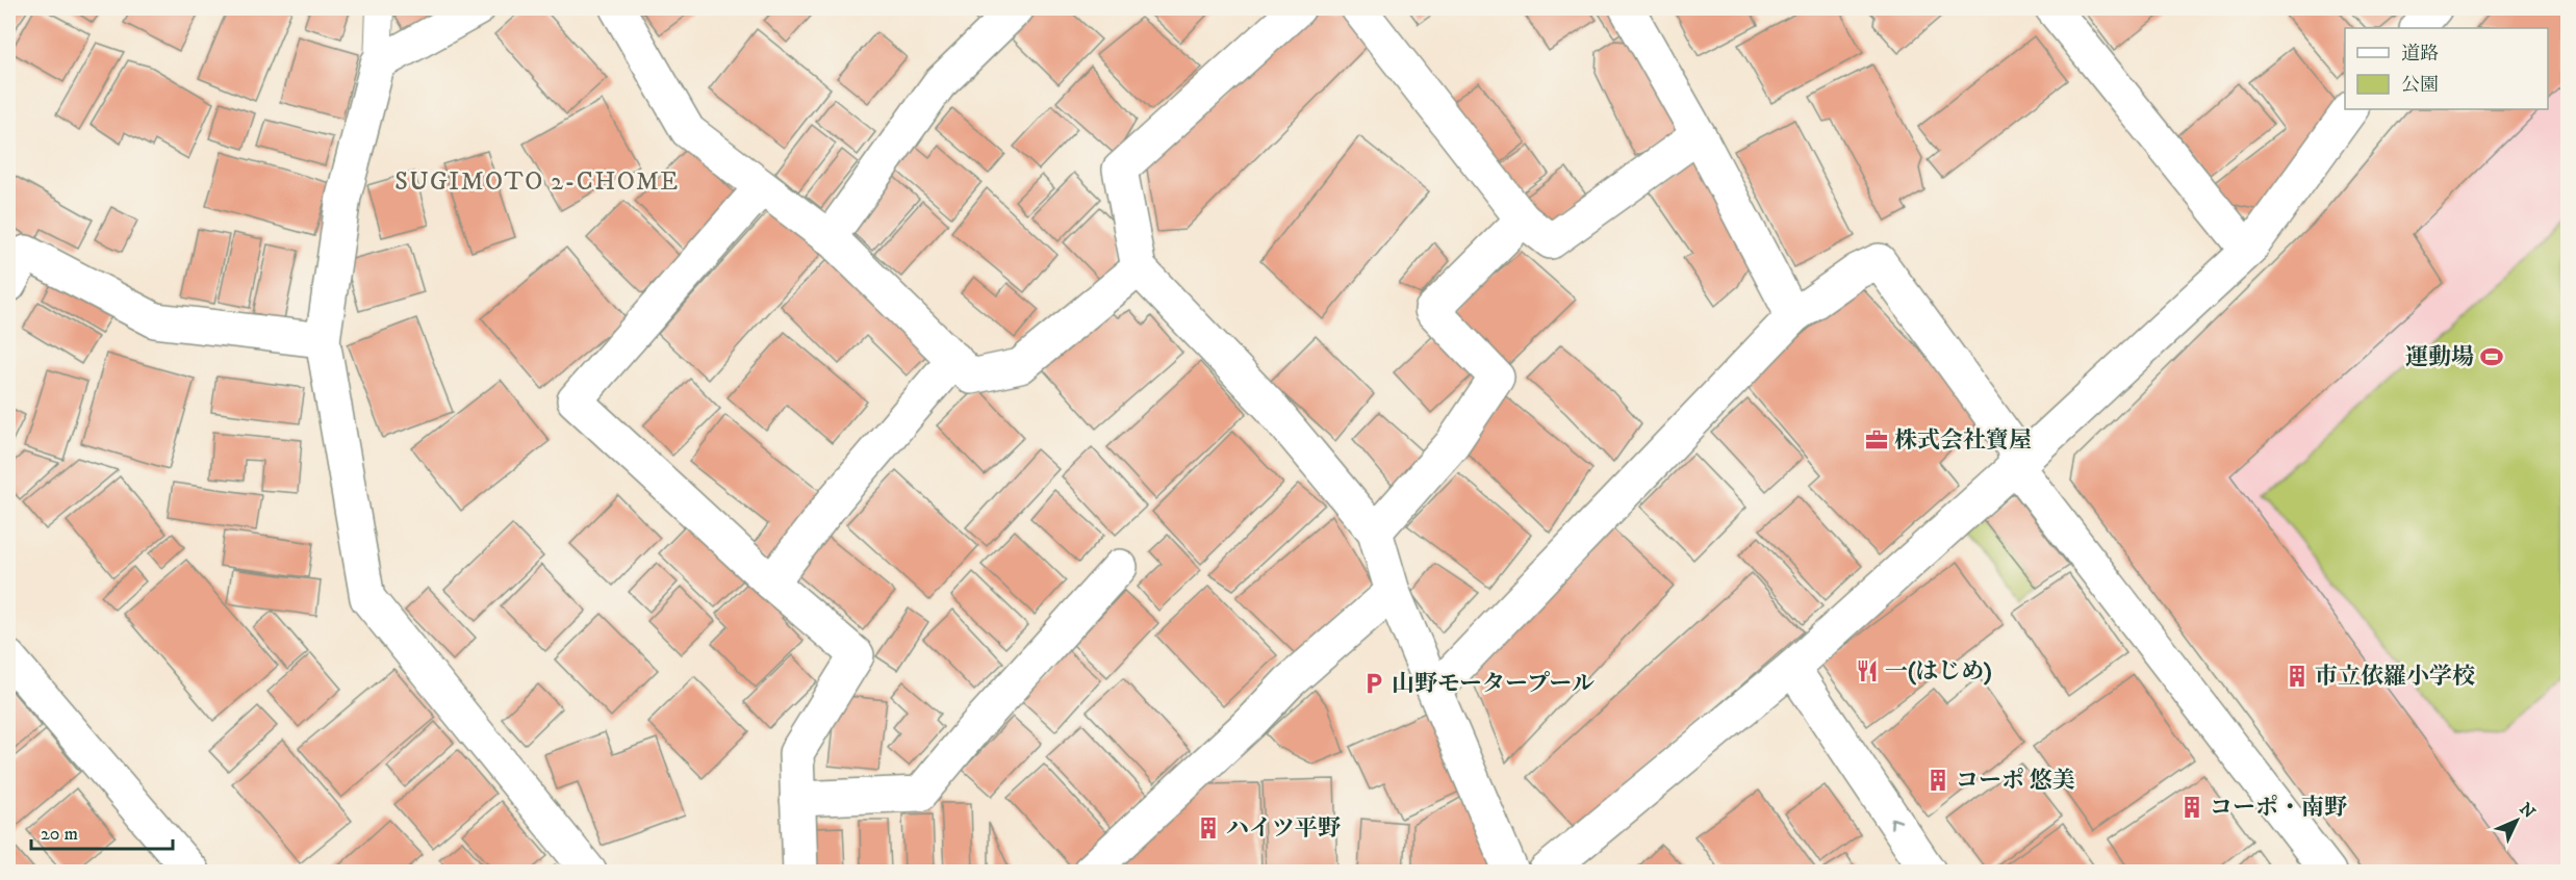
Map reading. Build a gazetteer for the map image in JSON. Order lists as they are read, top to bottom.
{
  "districts": ["SUGIMOTO 2-CHOME"],
  "places": {
    "sports": ["運動場"],
    "office": ["株式会社寶屋"],
    "restaurant": ["一(はじめ)"],
    "building": [
      "市立依羅小学校",
      "コーポ 悠美",
      "コーポ・南野",
      "ハイツ平野"
    ],
    "parking": ["山野モータープール"]
  },
  "legend": ["道路", "公園"],
  "scale_bar": "20 m",
  "north": "top right"
}
